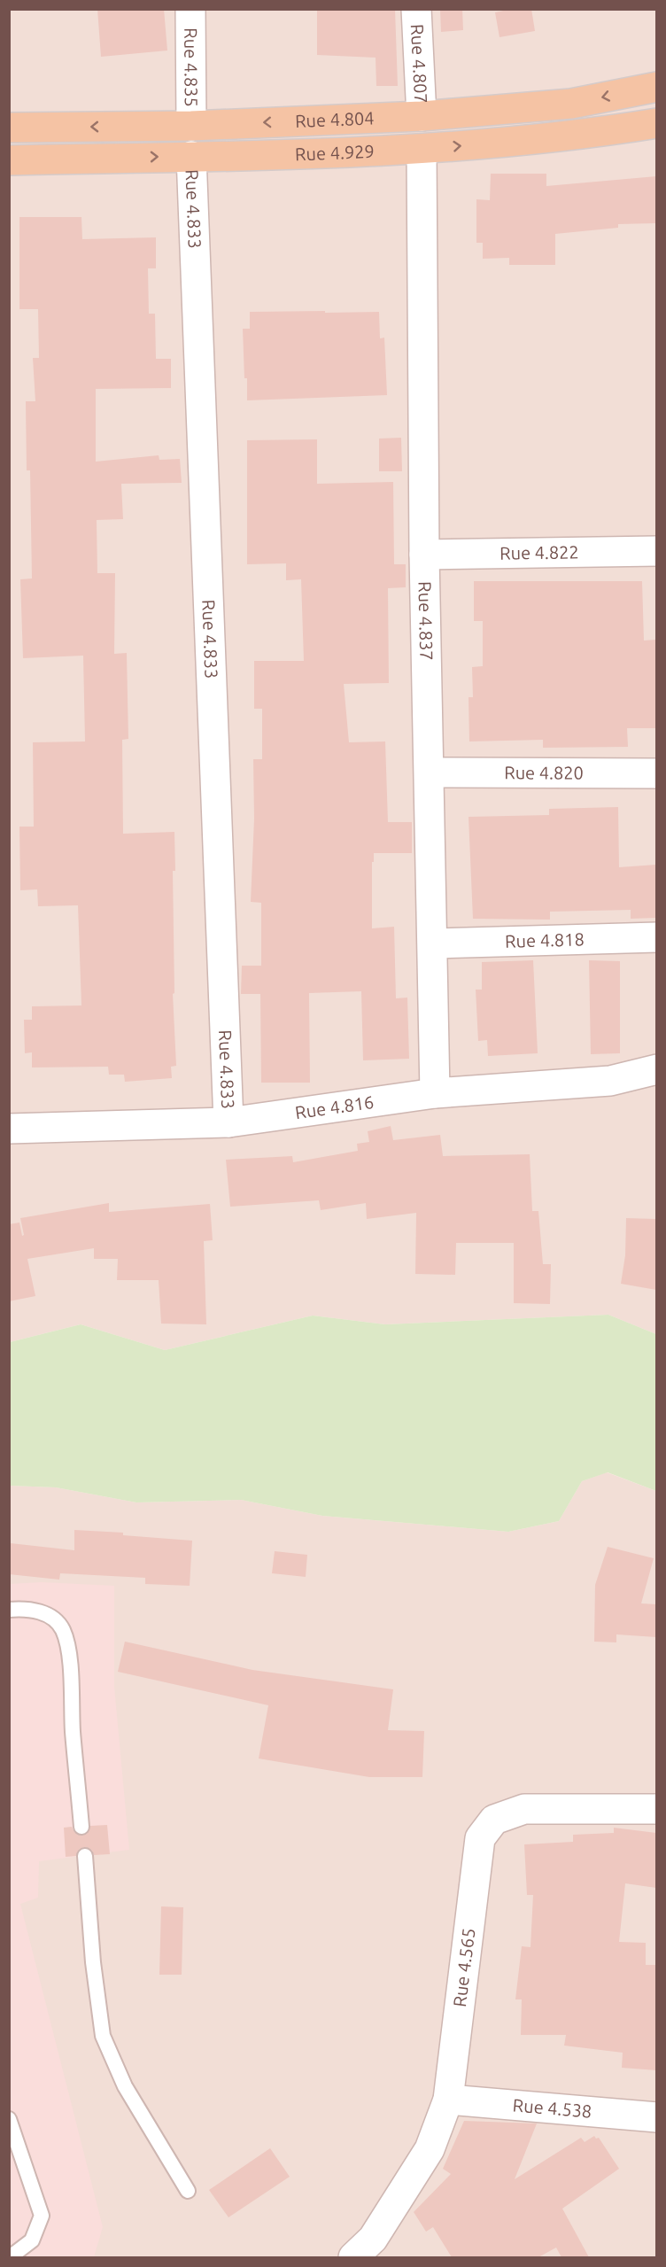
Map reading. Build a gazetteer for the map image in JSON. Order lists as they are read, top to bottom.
{
  "streets": {
    "main road": ["Rue 4.804", "Rue 4.929"],
    "street": [
      "Rue 4.807",
      "Rue 4.835",
      "Rue 4.833",
      "Rue 4.822",
      "Rue 4.837",
      "Rue 4.820",
      "Rue 4.818",
      "Rue 4.816",
      "Rue 4.565",
      "Rue 4.538"
    ]
  },
  "crossings": [
    ["Rue 4.807", "Rue 4.804"],
    ["Rue 4.835", "Rue 4.804"],
    ["Rue 4.929", "Rue 4.833"],
    ["Rue 4.929", "Rue 4.837"],
    ["Rue 4.833", "Rue 4.816"],
    ["Rue 4.822", "Rue 4.837"],
    ["Rue 4.837", "Rue 4.820"],
    ["Rue 4.837", "Rue 4.818"],
    ["Rue 4.837", "Rue 4.816"],
    ["Rue 4.565", "Rue 4.538"]
  ],
  "one_way": ["Rue 4.804", "Rue 4.929"]
}
